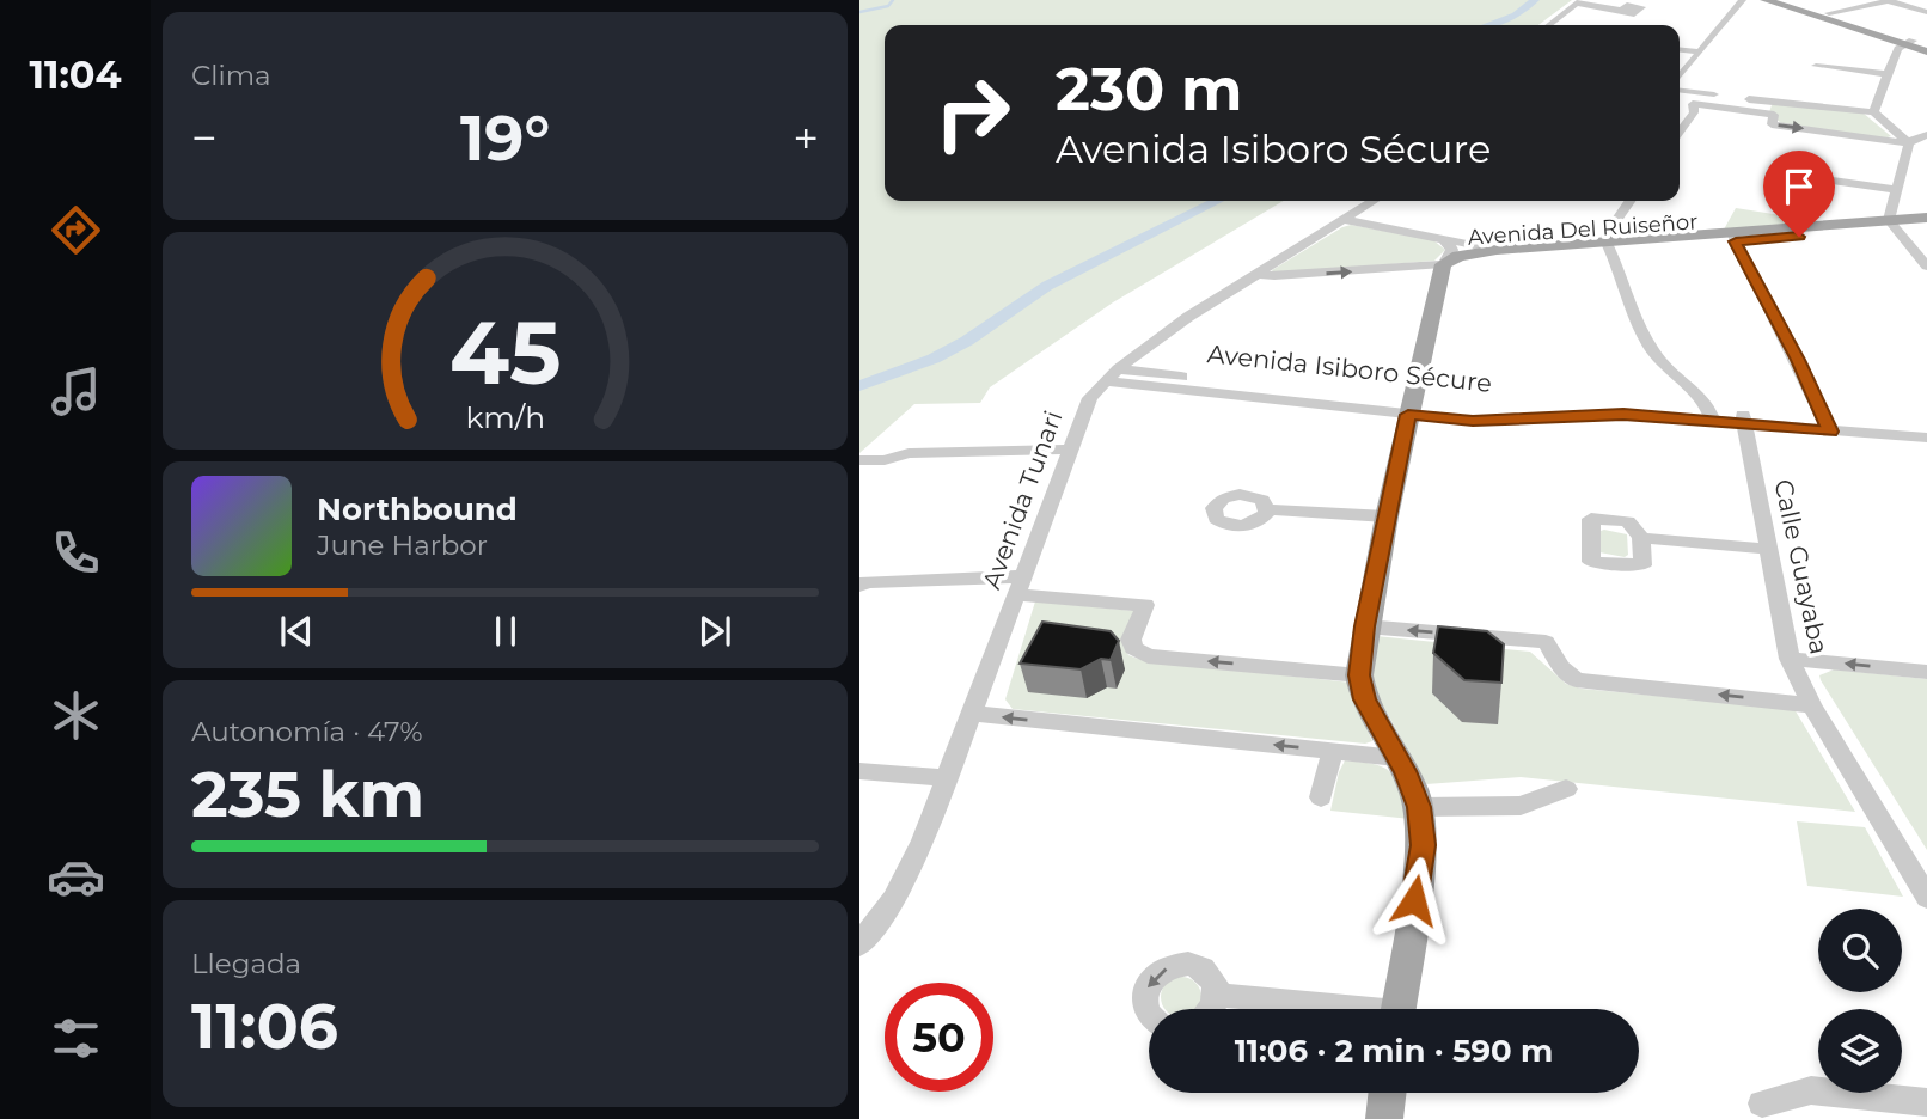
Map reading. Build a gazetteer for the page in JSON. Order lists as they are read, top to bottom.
{
  "streets": {
    "main road": ["Avenida Del Ruiseñor"],
    "street": ["Avenida Isiboro Sécure", "Avenida Tunari", "Calle Guayaba"]
  },
  "crossings": [
    ["Avenida Del Ruiseñor", "Avenida Tunari"],
    ["Avenida Isiboro Sécure", "Avenida Tunari"],
    ["Avenida Isiboro Sécure", "Calle Guayaba"]
  ],
  "page": {
    "tabs": "11:04",
    "tile": [
      "Clima",
      ["Autonomía · 47%", "235 km"],
      ["Llegada", "11:06"]
    ],
    "turn": ["230 m", "Avenida Isiboro Sécure"],
    "heat": ["−", "19°", "+"],
    "song": ["Northbound", "June Harbor"],
    "limit": "50",
    "trip": "11:06 · 2 min · 590 m",
    "gauge": ["45", "km/h"]
  }
}
